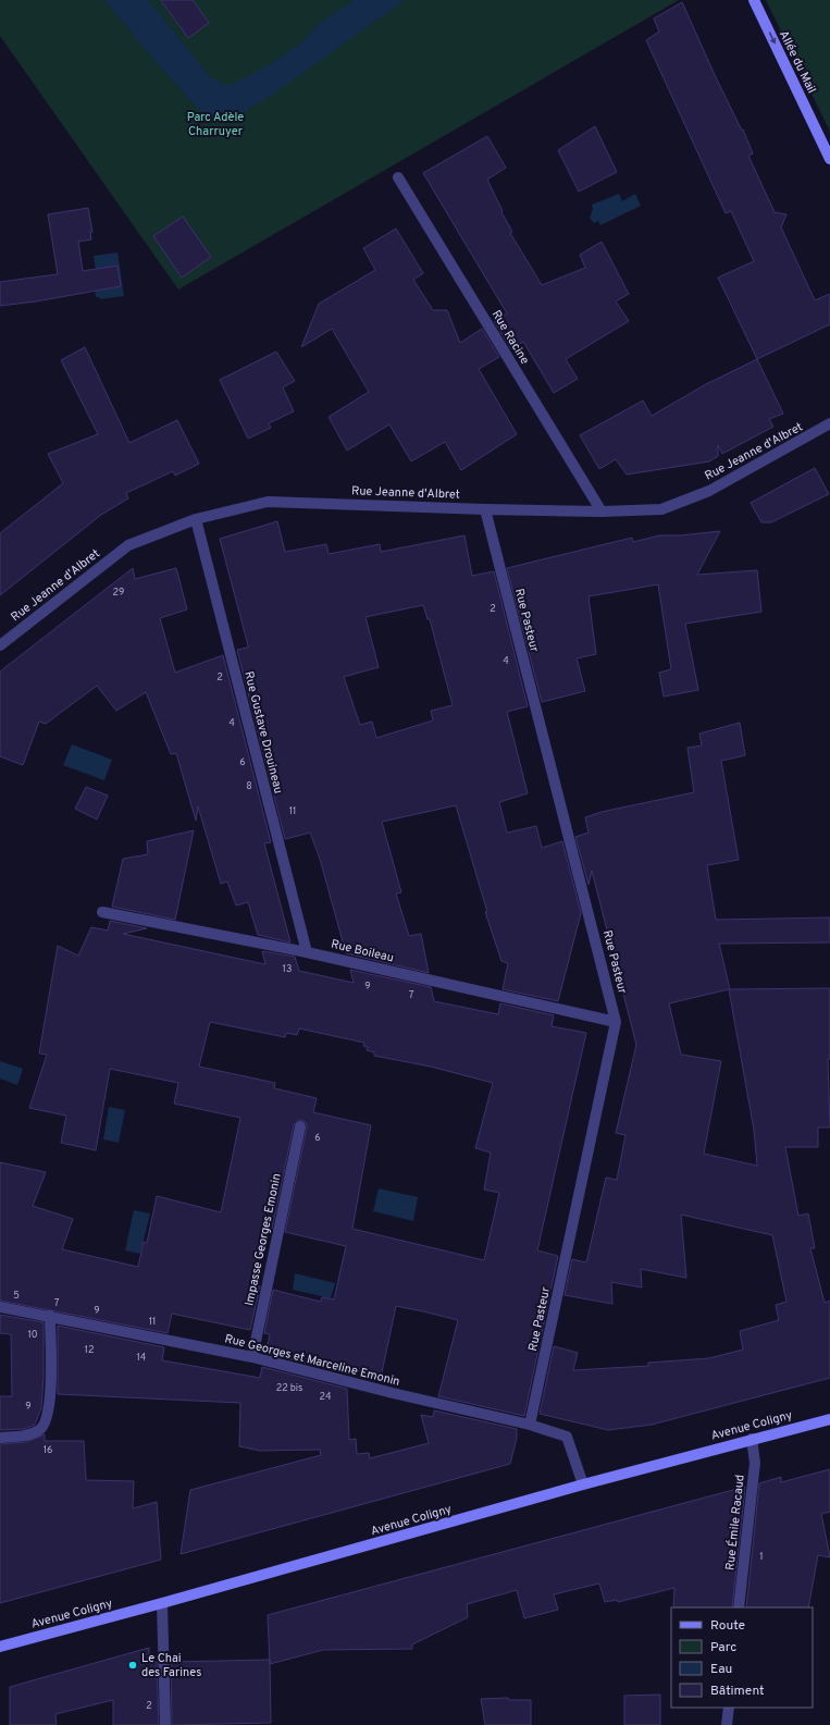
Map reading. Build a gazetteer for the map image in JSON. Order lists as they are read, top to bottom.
{
  "streets": {
    "street": [
      "Allée du Mail",
      "Rue Racine",
      "Rue Jeanne d'Albret",
      "Rue Pasteur",
      "Rue Gustave Drouineau",
      "Rue Boileau",
      "Impasse Georges Emonin",
      "Rue Georges et Marceline Emonin",
      "Avenue Coligny",
      "Rue Émile Racaud"
    ]
  },
  "crossings": [
    ["Rue Racine", "Rue Jeanne d'Albret"],
    ["Rue Jeanne d'Albret", "Rue Pasteur"],
    ["Rue Jeanne d'Albret", "Rue Gustave Drouineau"],
    ["Rue Pasteur", "Rue Boileau"],
    ["Rue Pasteur", "Rue Georges et Marceline Emonin"],
    ["Rue Gustave Drouineau", "Rue Boileau"],
    ["Impasse Georges Emonin", "Rue Georges et Marceline Emonin"],
    ["Rue Georges et Marceline Emonin", "Avenue Coligny"],
    ["Avenue Coligny", "Rue Émile Racaud"]
  ],
  "one_way": ["Allée du Mail"],
  "parks": ["Parc Adèle Charruyer"],
  "places": ["Le Chai des Farines"],
  "house_numbers": [
    "29",
    "2",
    "4",
    "2",
    "4",
    "6",
    "8",
    "11",
    "13",
    "9",
    "7",
    "6",
    "5",
    "7",
    "9",
    "11",
    "10",
    "12",
    "14",
    "22 bis",
    "24",
    "9",
    "16",
    "1",
    "2"
  ],
  "legend": [
    "Route",
    "Parc",
    "Eau",
    "Bâtiment"
  ]
}
